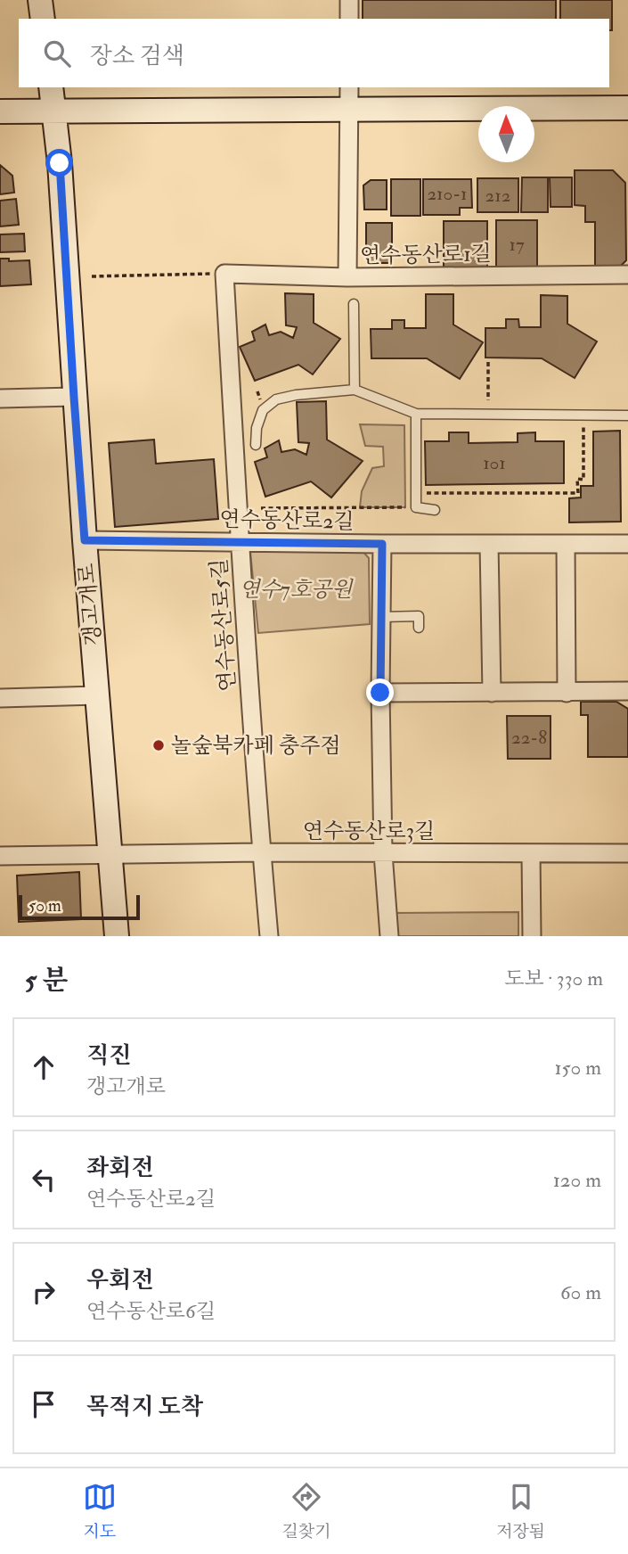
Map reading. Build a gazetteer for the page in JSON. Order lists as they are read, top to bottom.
{
  "streets": {
    "street": [
      "연수동산로1길",
      "연수동산로2길",
      "갱고개로",
      "연수동산로5길",
      "연수동산로3길"
    ]
  },
  "crossings": [
    ["연수동산로1길", "연수동산로5길"],
    ["연수동산로2길", "갱고개로"],
    ["연수동산로2길", "연수동산로5길"],
    ["갱고개로", "연수동산로3길"],
    ["연수동산로5길", "연수동산로3길"]
  ],
  "parks": ["연수7호공원"],
  "places": ["놀숲북카페 충주점"],
  "house_numbers": [
    "210-1",
    "212",
    "17",
    "101",
    "22-8"
  ],
  "scale_bar": "50 m",
  "north": "top",
  "page": {
    "search": "장소 검색",
    "scale": "50 m",
    "heading": ["5 분", "도보 · 330 m"],
    "list": [
      ["직진", "갱고개로", "150 m"],
      ["좌회전", "연수동산로2길", "120 m"],
      ["우회전", "연수동산로6길", "60 m"],
      "목적지 도착"
    ],
    "nav": ["지도", "길찾기", "저장됨"]
  }
}
